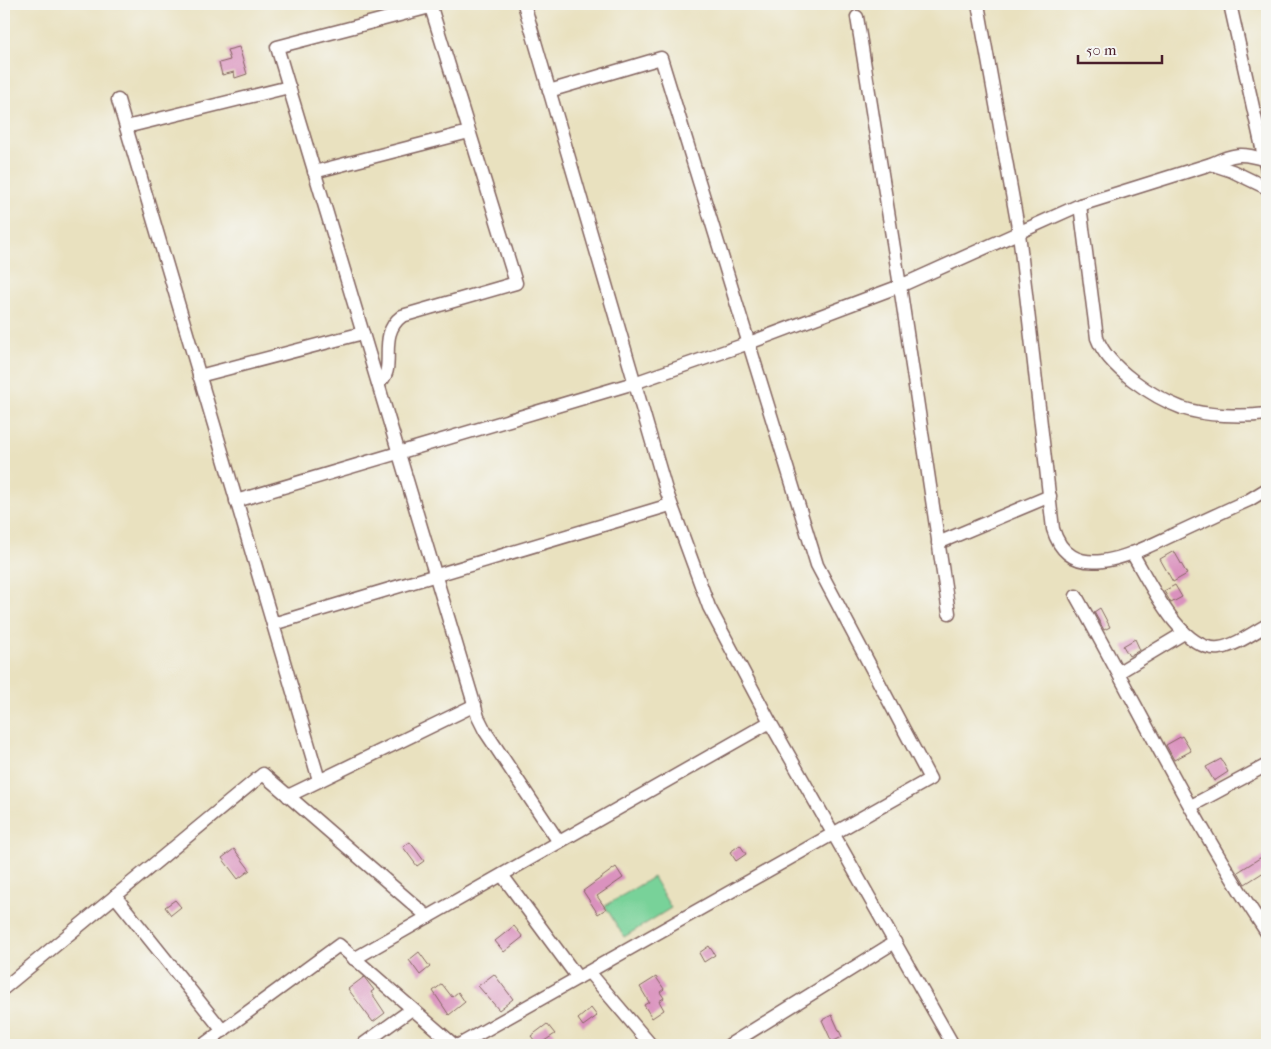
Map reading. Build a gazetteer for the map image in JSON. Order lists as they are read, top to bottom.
{
  "scale_bar": "50 m"
}
